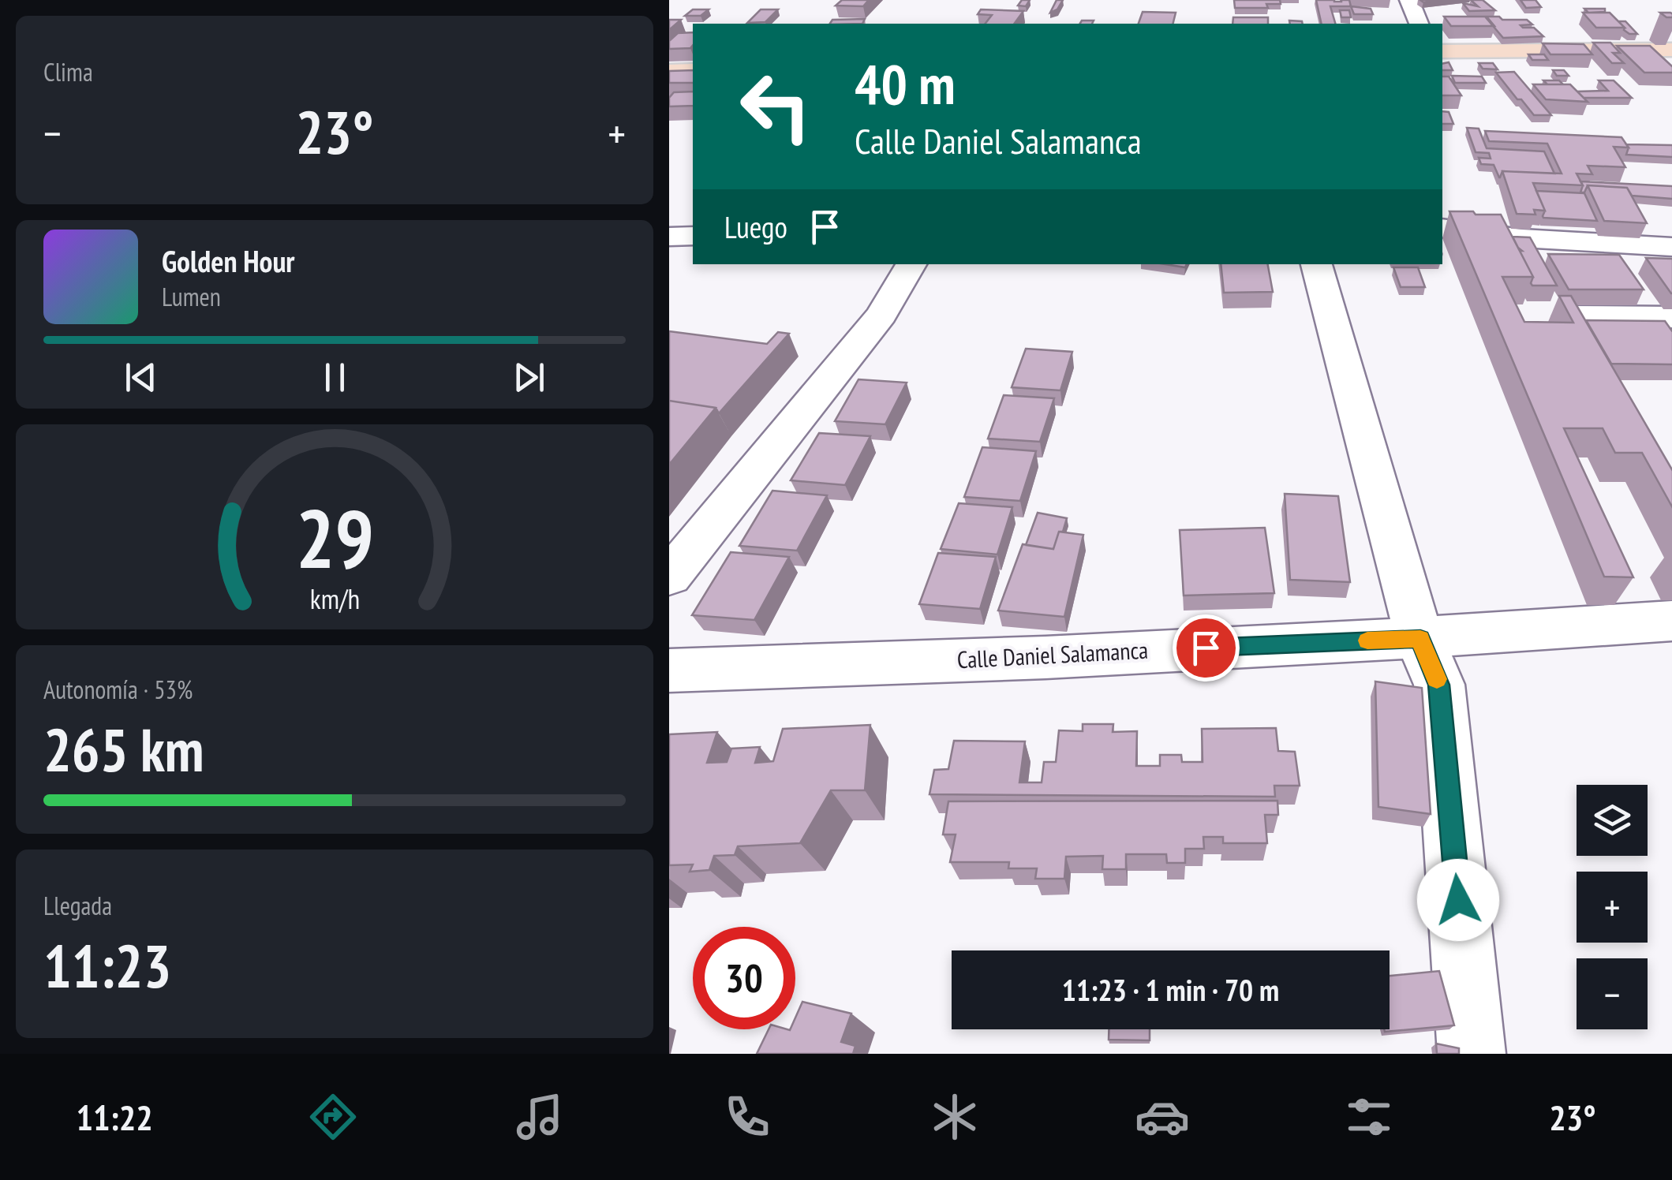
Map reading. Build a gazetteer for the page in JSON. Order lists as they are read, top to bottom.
{
  "streets": {
    "street": ["Calle Daniel Salamanca"]
  },
  "page": {
    "tile": [
      "Clima",
      ["Autonomía · 53%", "265 km"],
      ["Llegada", "11:23"]
    ],
    "turn": ["40 m", "Calle Daniel Salamanca"],
    "heat": ["−", "23°", "+"],
    "then": "Luego",
    "song": ["Golden Hour", "Lumen"],
    "map_buttons": ["+", "−"],
    "limit": "30",
    "trip": "11:23 · 1 min · 70 m",
    "tabs": ["11:22", "23°"],
    "gauge": ["29", "km/h"]
  }
}
